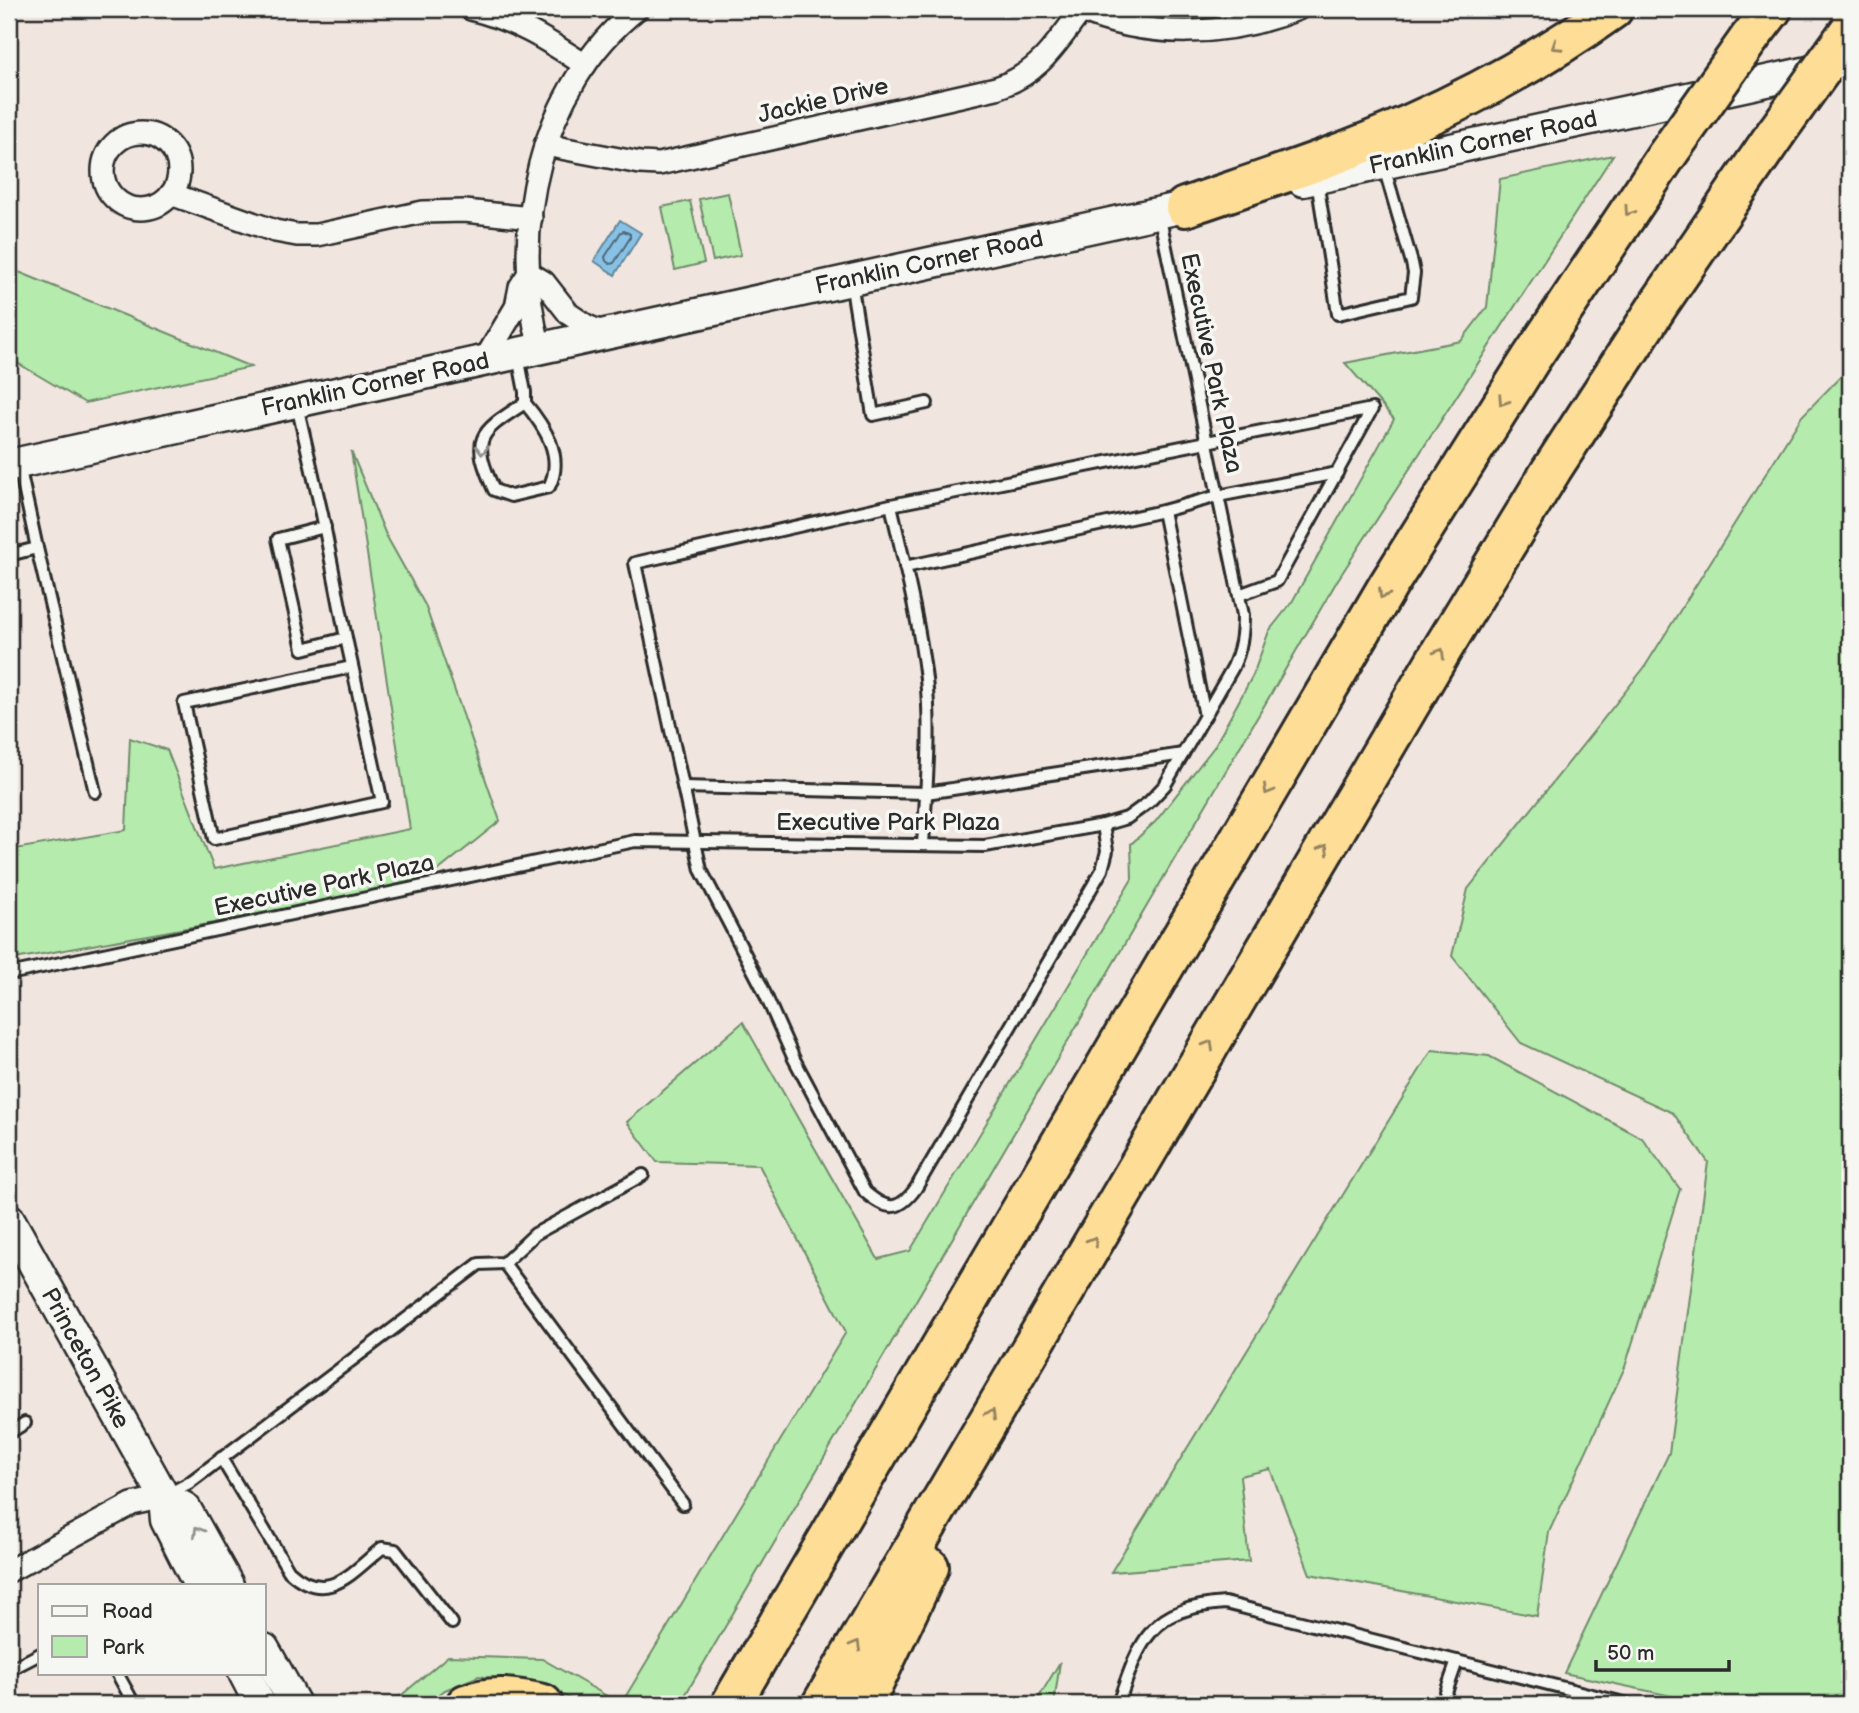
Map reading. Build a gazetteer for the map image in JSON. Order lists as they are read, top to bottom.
{
  "streets": {
    "main road": ["Franklin Corner Road", "Princeton Pike"],
    "street": ["Jackie Drive"],
    "lane": ["Executive Park Plaza"]
  },
  "crossings": [
    ["Franklin Corner Road", "Executive Park Plaza"]
  ],
  "legend": ["Road", "Park"],
  "scale_bar": "50 m"
}
